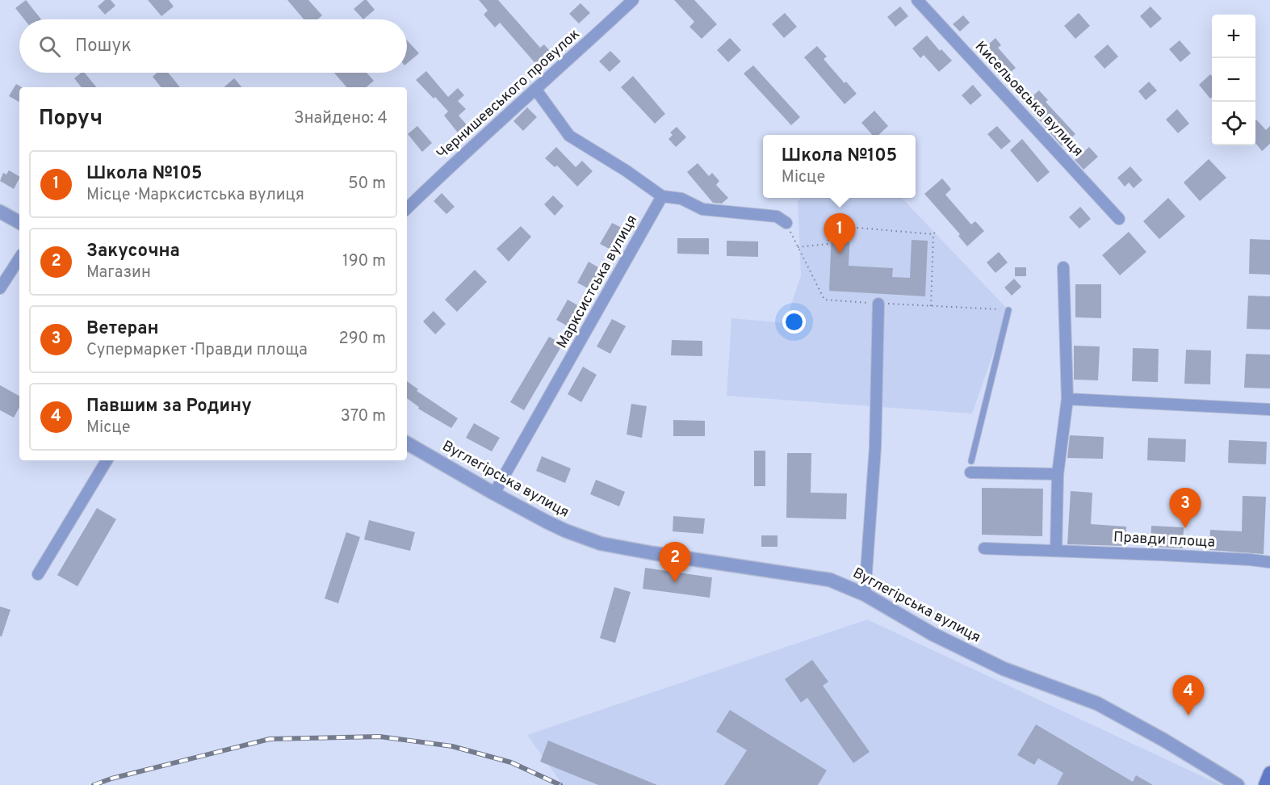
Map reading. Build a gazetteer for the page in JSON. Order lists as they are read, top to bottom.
{
  "streets": {
    "street": [
      "Чернишевського провулок",
      "Кисельовська вулиця",
      "Марксистська вулиця",
      "Вуглегірська вулиця",
      "Правди площа"
    ]
  },
  "crossings": [
    ["Марксистська вулиця", "Вуглегірська вулиця"]
  ],
  "page": {
    "map_buttons": ["+", "−"],
    "search": "Пошук",
    "heading": ["Поруч", "Знайдено: 4"],
    "popup": ["Школа №105", "Місце"],
    "list": [
      {
        "mark": "1",
        "name": "Школа №105",
        "note": "Місце · Марксистська вулиця",
        "value": "50 m"
      },
      {
        "mark": "2",
        "name": "Закусочна",
        "note": "Магазин",
        "value": "190 m"
      },
      {
        "mark": "3",
        "name": "Ветеран",
        "note": "Супермаркет · Правди площа",
        "value": "290 m"
      },
      {
        "mark": "4",
        "name": "Павшим за Родину",
        "note": "Місце",
        "value": "370 m"
      }
    ],
    "pins": [
      "1",
      "3",
      "2",
      "4"
    ]
  }
}
